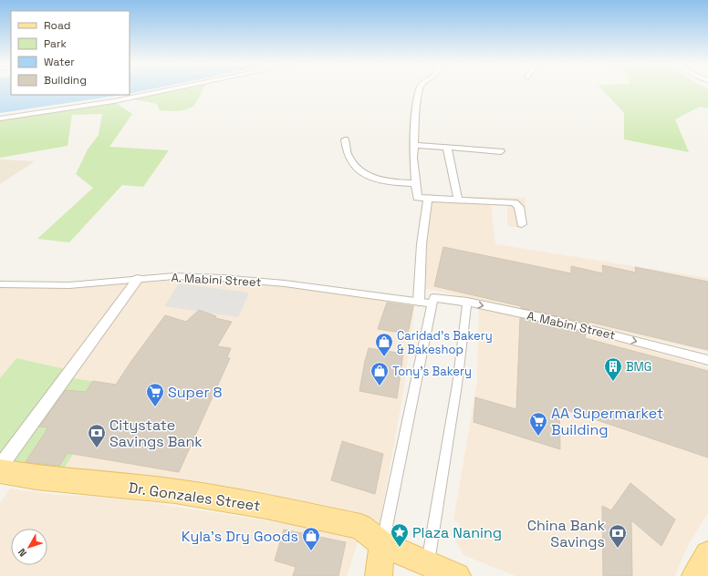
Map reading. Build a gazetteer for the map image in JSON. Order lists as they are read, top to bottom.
{
  "streets": {
    "main road": ["Dr. Gonzales Street"],
    "street": ["A. Mabini Street"]
  },
  "places": {
    "shop": ["Caridad's Bakery & Bakeshop", "Tony's Bakery", "Kyla's Dry Goods"],
    "building": ["BMG"],
    "supermarket": ["Super 8", "AA Supermarket Building"],
    "bank": ["Citystate Savings Bank", "China Bank Savings"],
    "place": ["Plaza Naning"]
  },
  "legend": [
    "Road",
    "Park",
    "Water",
    "Building"
  ],
  "north": "bottom left"
}
